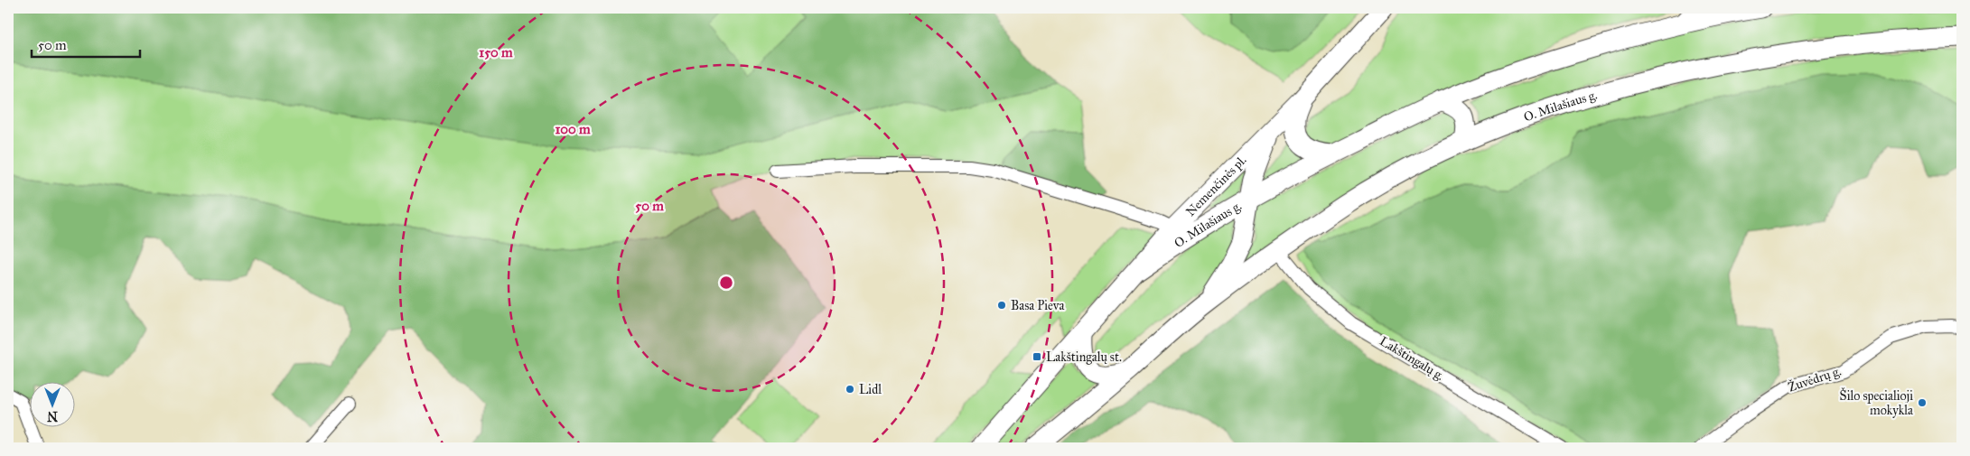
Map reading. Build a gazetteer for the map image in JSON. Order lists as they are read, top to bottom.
{
  "streets": {
    "main road": ["O. Milašiaus g.", "Nemenčinės pl."],
    "street": ["Lakštingalų g.", "Žuvėdrų g."]
  },
  "crossings": [
    ["O. Milašiaus g.", "Nemenčinės pl."],
    ["O. Milašiaus g.", "Lakštingalų g."]
  ],
  "places": {
    "other": ["Basa Pieva", "Lidl", "Šilo specialioji mokykla"],
    "transit": ["Lakštingalų st."]
  },
  "scale_bar": "50 m",
  "north": "bottom",
  "rings": ["150 m", "100 m", "50 m"]
}
